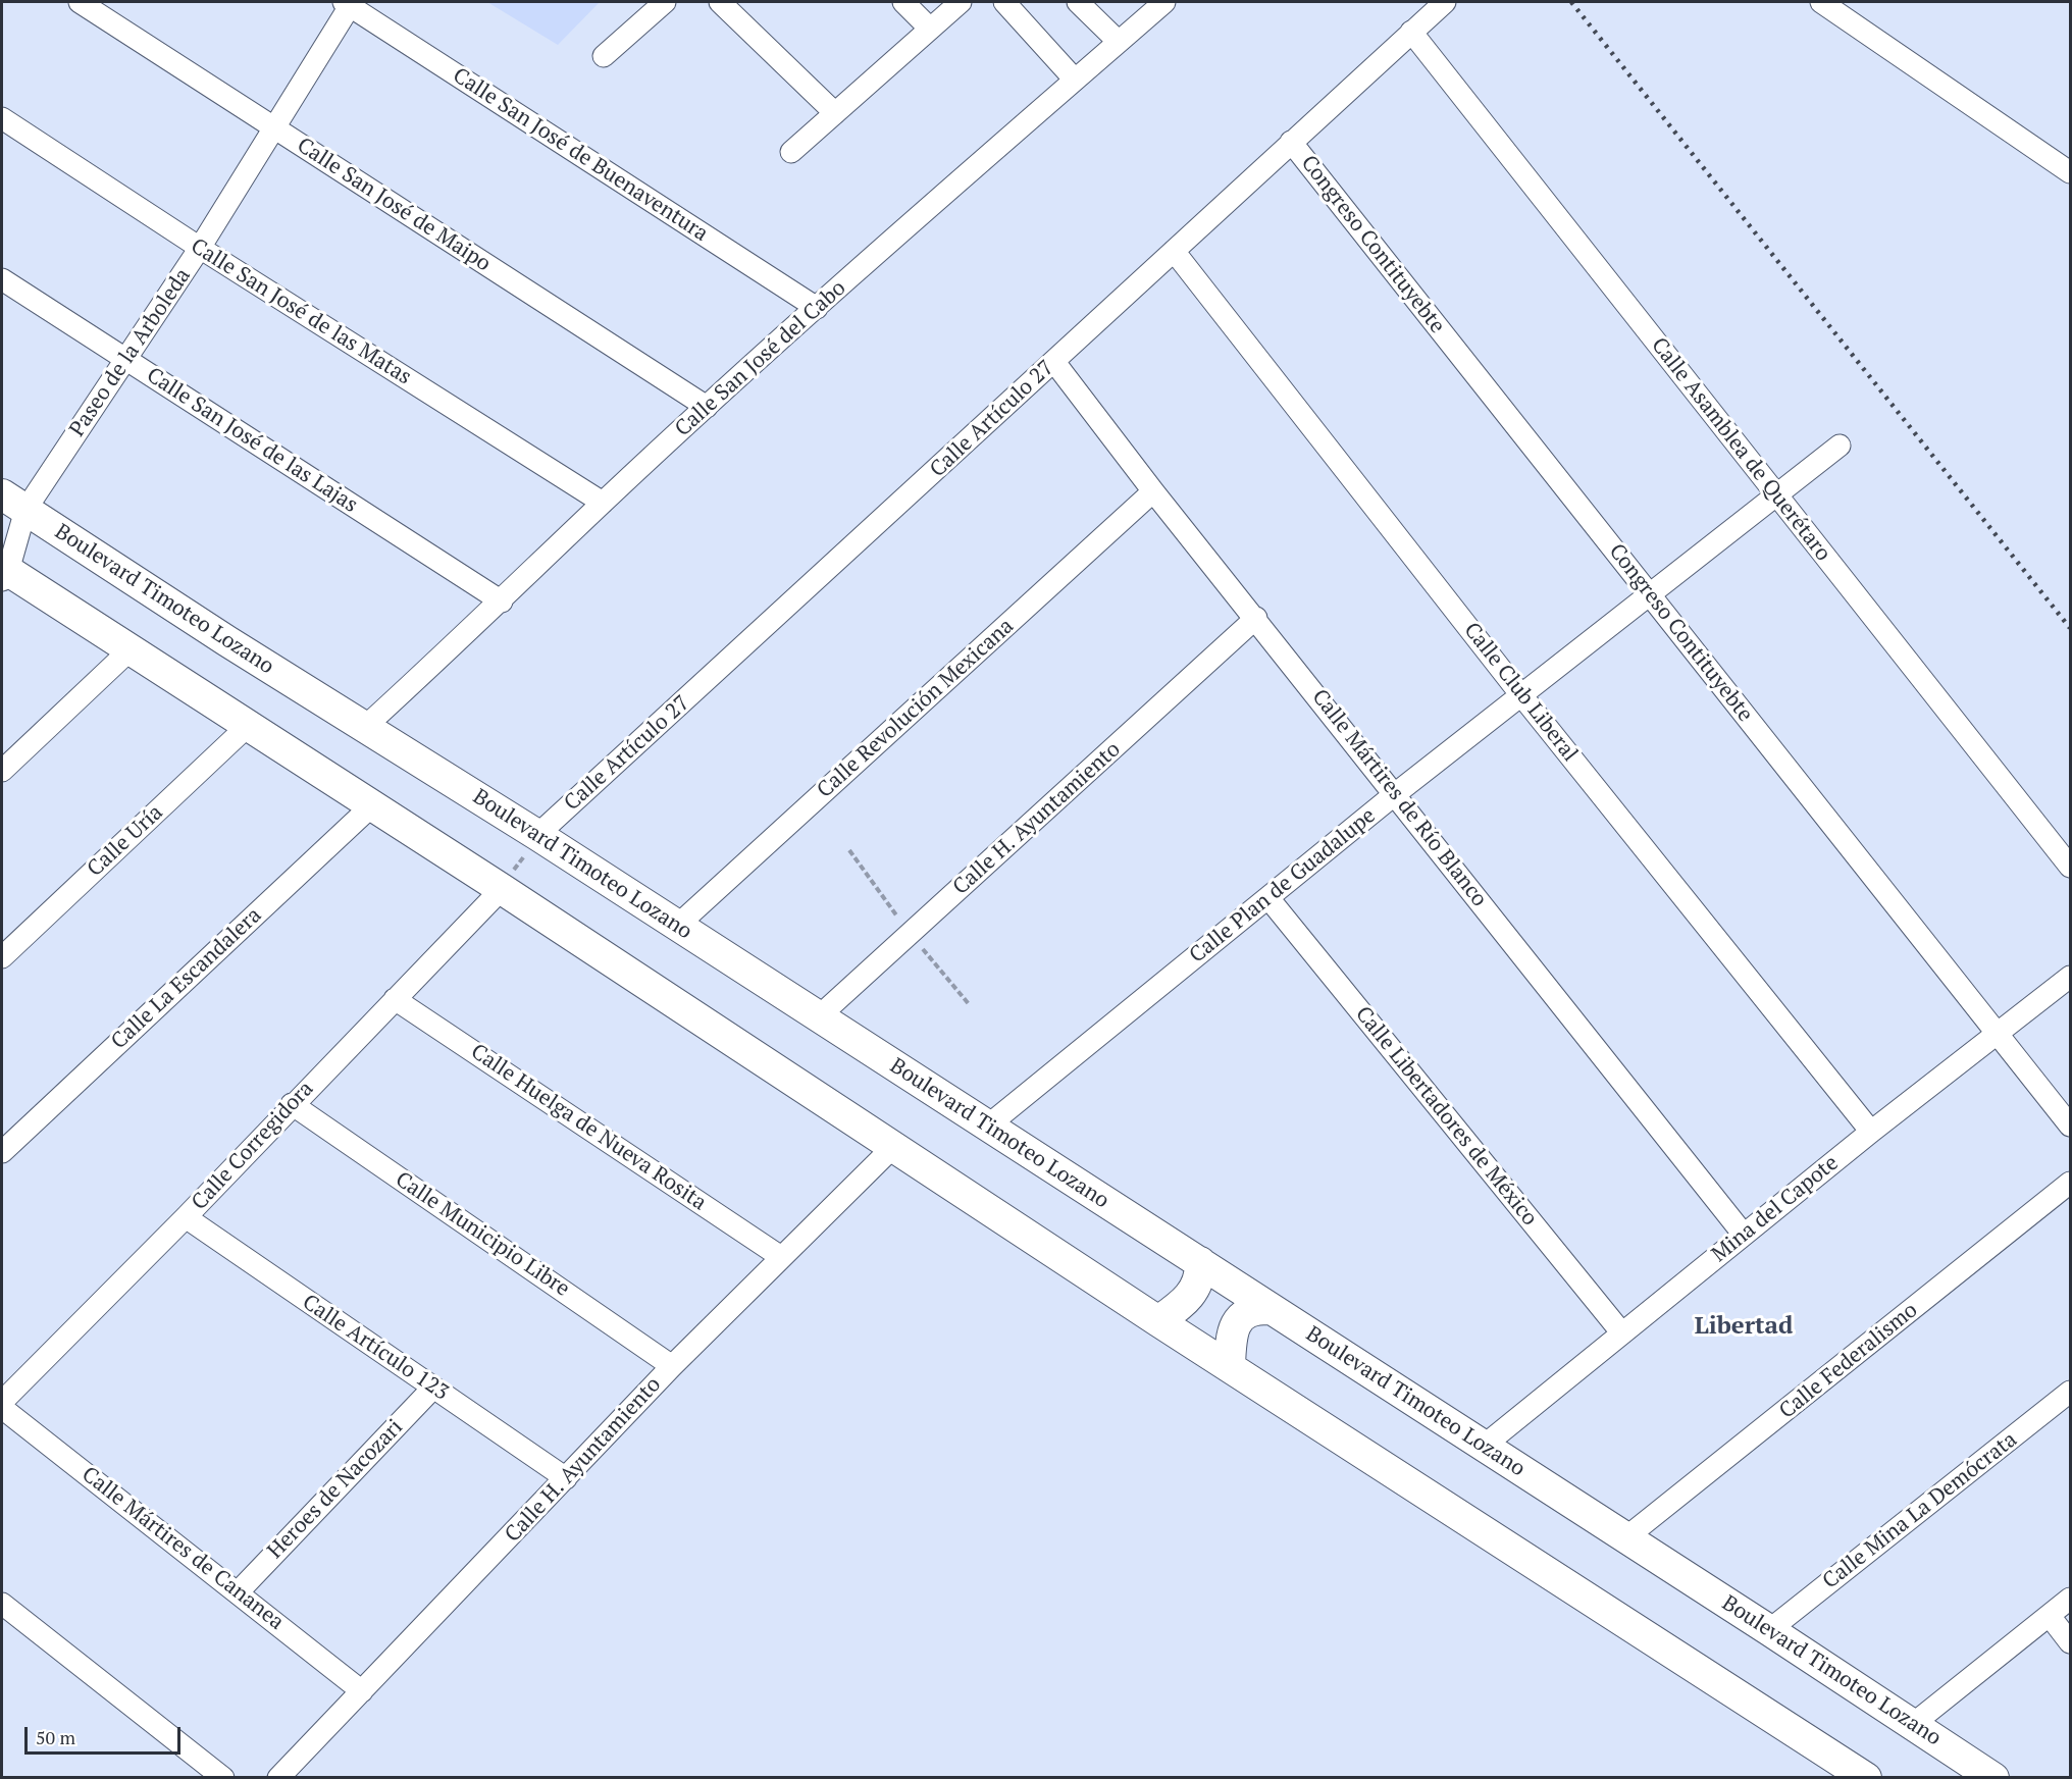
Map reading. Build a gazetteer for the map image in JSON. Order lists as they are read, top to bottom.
{
  "streets": {
    "main road": ["Boulevard Timoteo Lozano"],
    "street": [
      "Calle San José de Buenaventura",
      "Calle San José de Maipo",
      "Congreso Contituyebte",
      "Calle San José de las Matas",
      "Paseo de la Arboleda",
      "Calle San José del Cabo",
      "Calle Artículo 27",
      "Calle San José de las Lajas",
      "Calle Asamblea de Querétaro",
      "Calle Club Liberal",
      "Calle Revolución Mexicana",
      "Calle Mártires de Río Blanco",
      "Calle H. Ayuntamiento",
      "Calle Uría",
      "Calle Plan de Guadalupe",
      "Calle La Escandalera",
      "Calle Libertadores de México",
      "Calle Huelga de Nueva Rosita",
      "Calle Corregidora",
      "Mina del Capote",
      "Calle Municipio Libre",
      "Calle Artículo 123",
      "Calle Federalismo",
      "Heroes de Nacozari",
      "Calle Mina La Demócrata",
      "Calle Mártires de Cananea"
    ]
  },
  "crossings": [
    ["Calle San José de Buenaventura", "Paseo de la Arboleda"],
    ["Calle San José de Buenaventura", "Calle San José del Cabo"],
    ["Calle San José de Maipo", "Paseo de la Arboleda"],
    ["Calle San José de Maipo", "Calle San José del Cabo"],
    ["Congreso Contituyebte", "Calle Artículo 27"],
    ["Congreso Contituyebte", "Calle Plan de Guadalupe"],
    ["Congreso Contituyebte", "Mina del Capote"],
    ["Calle San José de las Matas", "Paseo de la Arboleda"],
    ["Calle San José de las Matas", "Calle San José del Cabo"],
    ["Paseo de la Arboleda", "Calle San José de las Lajas"],
    ["Paseo de la Arboleda", "Boulevard Timoteo Lozano"],
    ["Calle San José del Cabo", "Calle San José de las Lajas"],
    ["Calle San José del Cabo", "Boulevard Timoteo Lozano"],
    ["Calle Artículo 27", "Calle Asamblea de Querétaro"],
    ["Calle Artículo 27", "Boulevard Timoteo Lozano"],
    ["Calle Artículo 27", "Calle Club Liberal"],
    ["Calle Artículo 27", "Calle Mártires de Río Blanco"],
    ["Calle Asamblea de Querétaro", "Calle Plan de Guadalupe"],
    ["Boulevard Timoteo Lozano", "Calle Revolución Mexicana"],
    ["Boulevard Timoteo Lozano", "Calle H. Ayuntamiento"],
    ["Boulevard Timoteo Lozano", "Calle Plan de Guadalupe"],
    ["Boulevard Timoteo Lozano", "Mina del Capote"],
    ["Boulevard Timoteo Lozano", "Calle Federalismo"],
    ["Boulevard Timoteo Lozano", "Calle Mina La Demócrata"],
    ["Calle Club Liberal", "Calle Plan de Guadalupe"],
    ["Calle Club Liberal", "Mina del Capote"],
    ["Calle Revolución Mexicana", "Calle Mártires de Río Blanco"],
    ["Calle Mártires de Río Blanco", "Calle H. Ayuntamiento"],
    ["Calle Mártires de Río Blanco", "Calle Plan de Guadalupe"],
    ["Calle Mártires de Río Blanco", "Mina del Capote"],
    ["Calle H. Ayuntamiento", "Calle Huelga de Nueva Rosita"],
    ["Calle H. Ayuntamiento", "Calle Municipio Libre"],
    ["Calle H. Ayuntamiento", "Calle Artículo 123"],
    ["Calle H. Ayuntamiento", "Calle Mártires de Cananea"],
    ["Calle Plan de Guadalupe", "Calle Libertadores de México"],
    ["Calle Libertadores de México", "Mina del Capote"],
    ["Calle Huelga de Nueva Rosita", "Calle Corregidora"],
    ["Calle Corregidora", "Calle Municipio Libre"],
    ["Calle Corregidora", "Calle Artículo 123"],
    ["Calle Artículo 123", "Heroes de Nacozari"],
    ["Heroes de Nacozari", "Calle Mártires de Cananea"]
  ],
  "districts": ["Libertad"],
  "scale_bar": "50 m"
}
